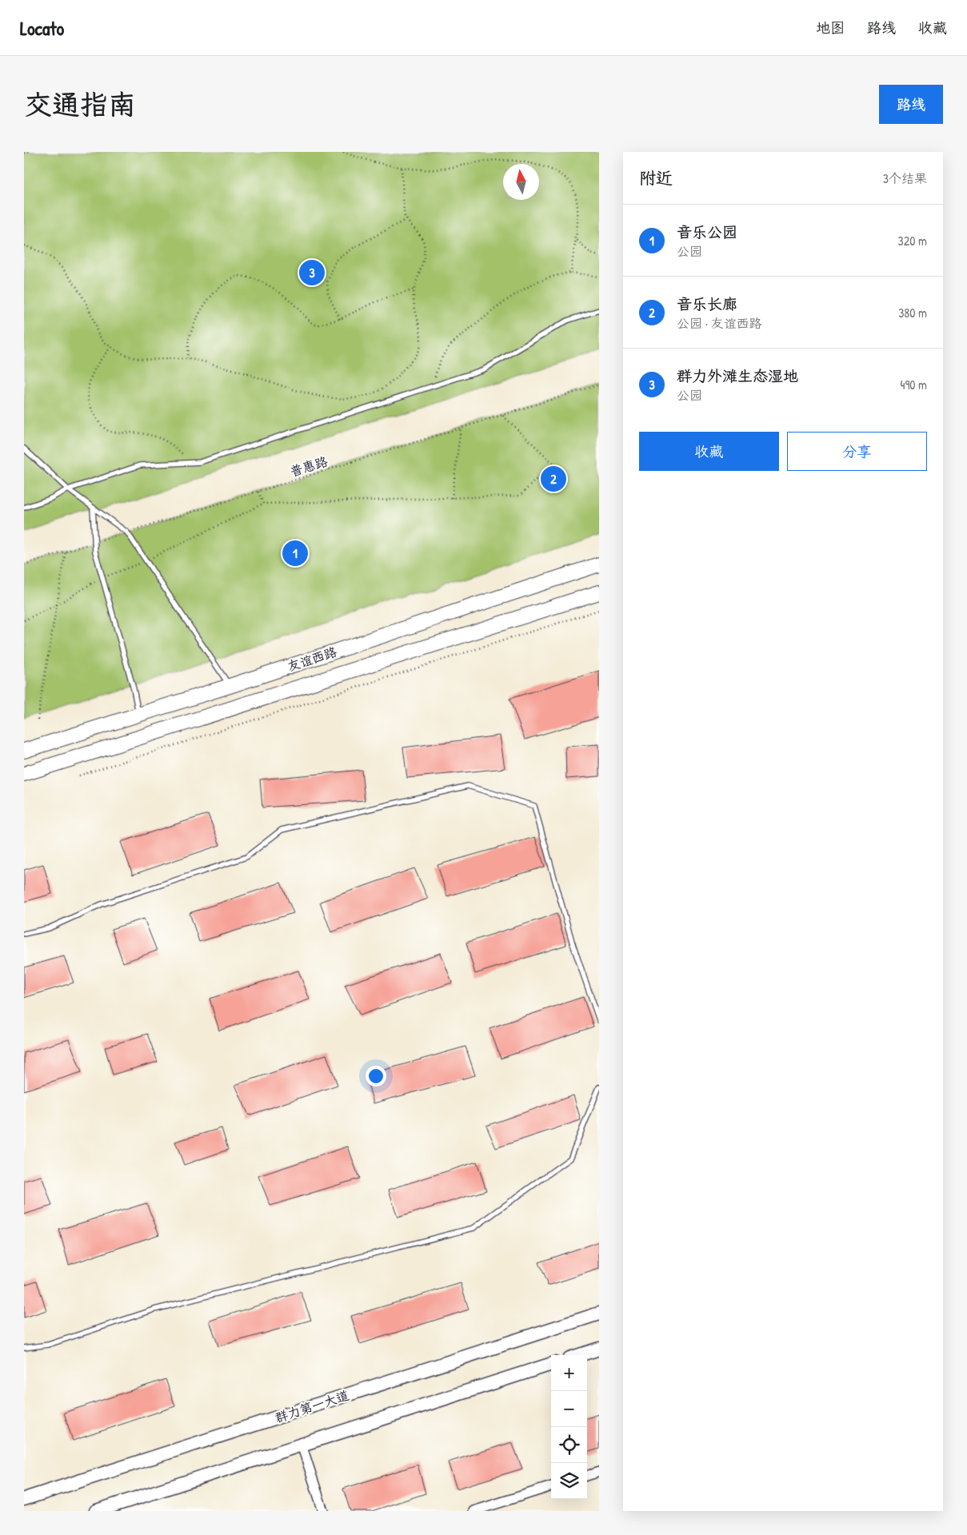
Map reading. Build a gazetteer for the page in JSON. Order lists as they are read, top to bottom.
{
  "streets": {
    "main road": ["友谊西路", "群力第一大道"],
    "path": ["普惠路"]
  },
  "north": "top",
  "page": {
    "header": "Locato",
    "nav": ["地图", "路线", "收藏"],
    "buttons": [
      "路线",
      ["收藏", "分享"]
    ],
    "title": "交通指南",
    "heading": ["附近", "3个结果"],
    "list": [
      {
        "mark": "1",
        "name": "音乐公园",
        "note": "公园",
        "value": "320 m"
      },
      {
        "mark": "2",
        "name": "音乐长廊",
        "note": "公园 · 友谊西路",
        "value": "380 m"
      },
      {
        "mark": "3",
        "name": "群力外滩生态湿地",
        "note": "公园",
        "value": "490 m"
      }
    ],
    "pins": ["3", "2", "1"],
    "map_buttons": ["+", "−"]
  }
}
